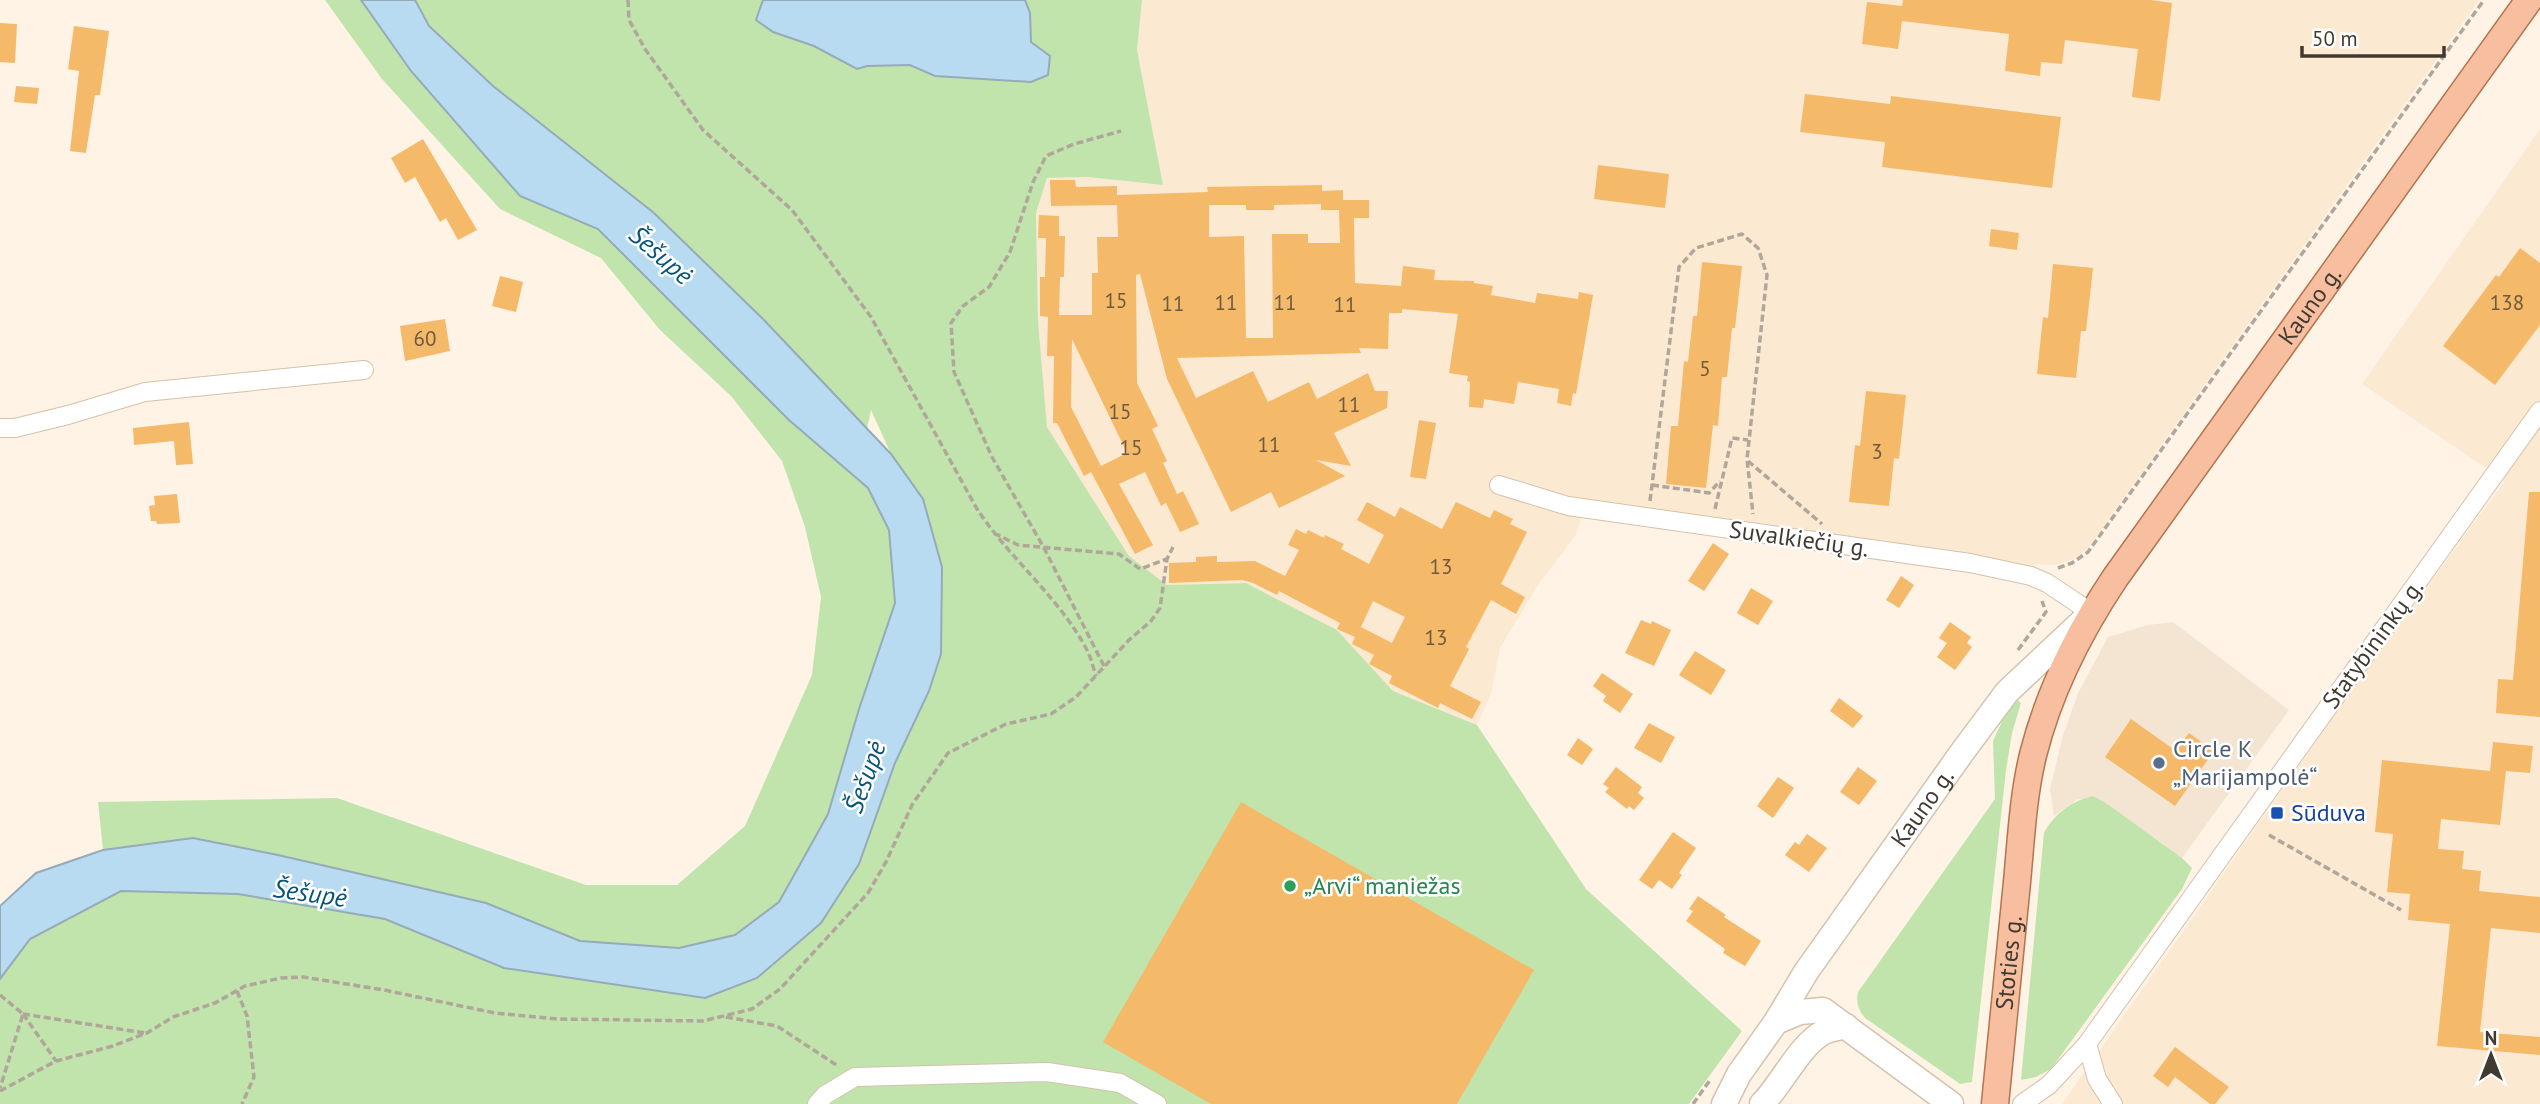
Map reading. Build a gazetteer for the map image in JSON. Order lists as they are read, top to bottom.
{
  "streets": {
    "main road": ["Kauno g.", "Stoties g."],
    "street": ["Suvalkiečių g.", "Statybininkų g."]
  },
  "crossings": [
    ["Kauno g.", "Suvalkiečių g."],
    ["Kauno g.", "Stoties g."]
  ],
  "water": ["Šešupė"],
  "places": {
    "other": ["Circle K „Marijampolė“", "„Arvi“ maniežas"],
    "transit": ["Sūduva"]
  },
  "house_numbers": [
    "15",
    "11",
    "11",
    "138",
    "11",
    "11",
    "60",
    "5",
    "11",
    "15",
    "11",
    "15",
    "3",
    "13",
    "13"
  ],
  "scale_bar": "50 m",
  "north": "top"
}
